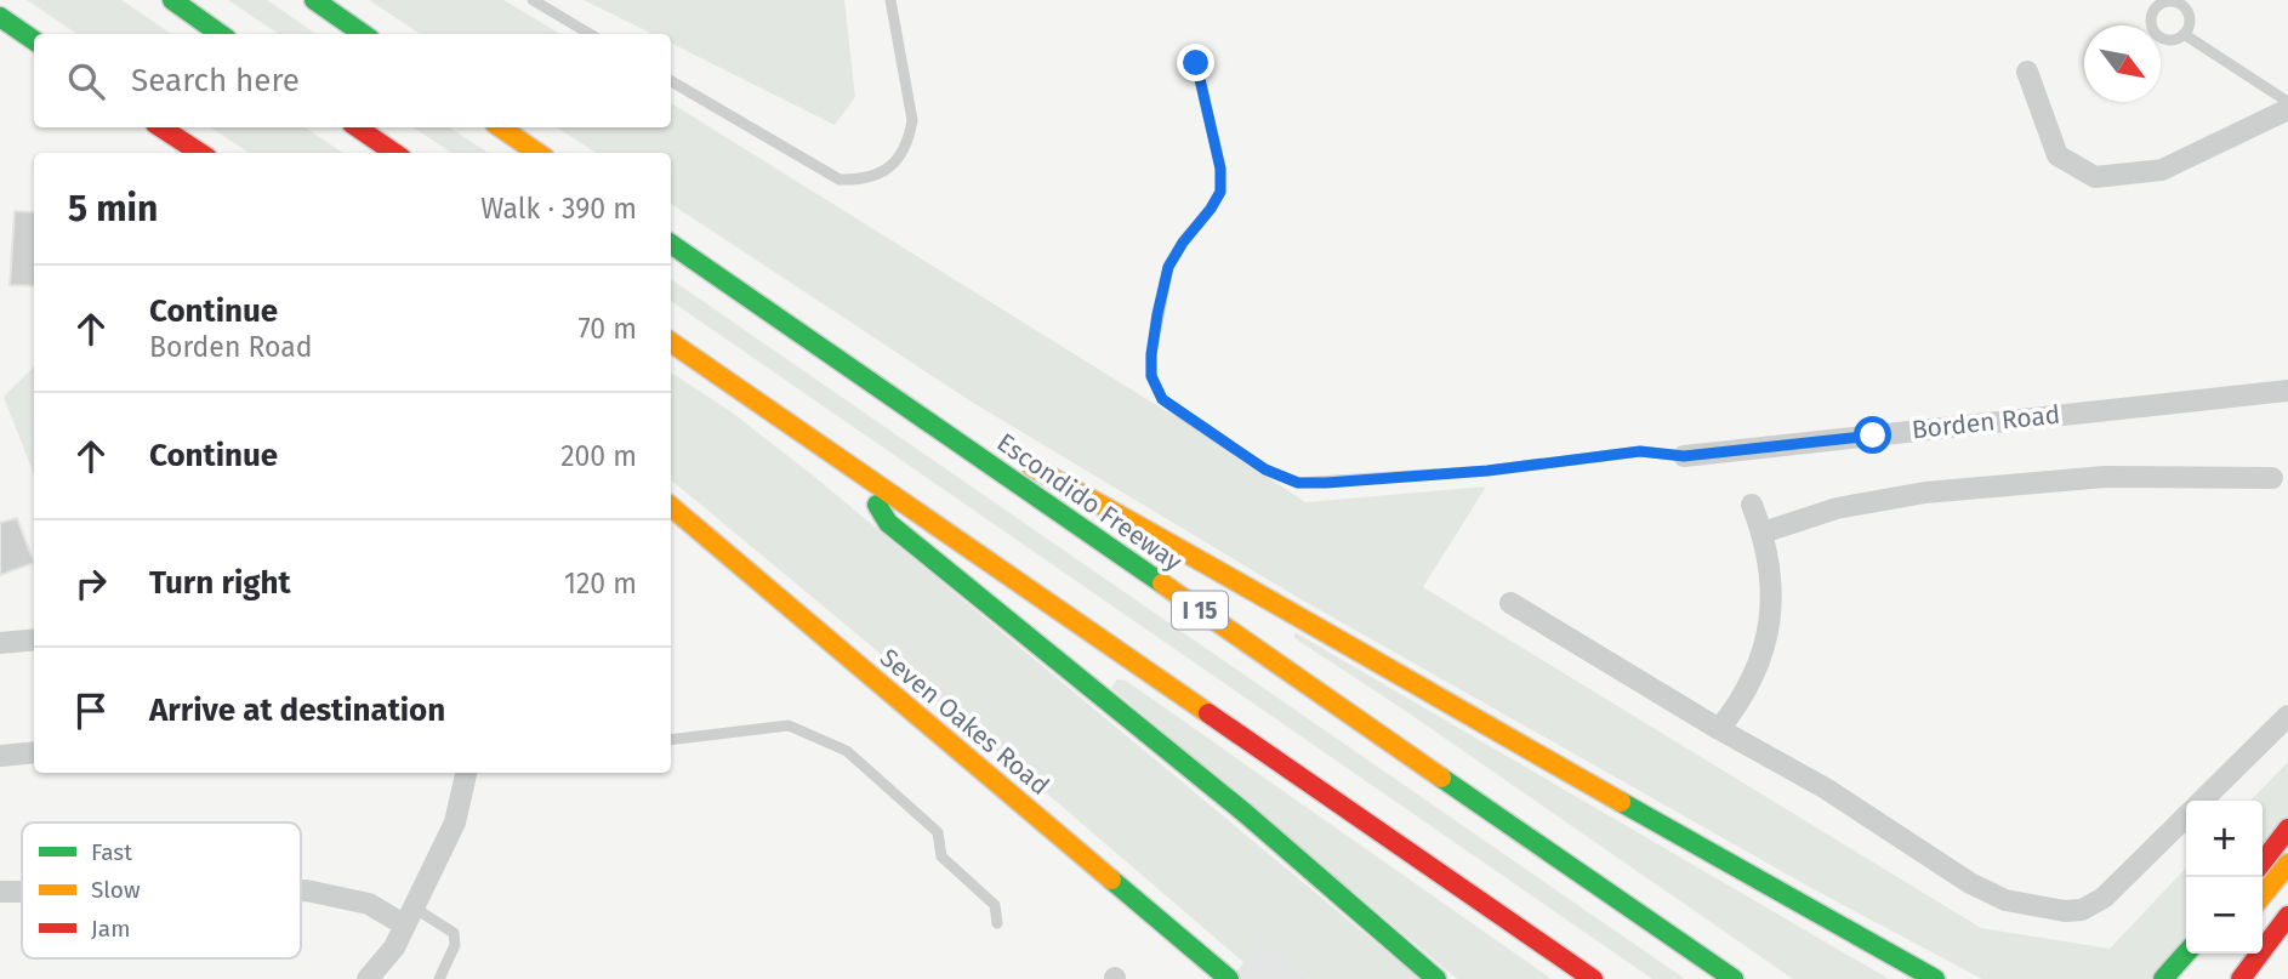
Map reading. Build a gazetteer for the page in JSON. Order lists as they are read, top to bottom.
{
  "streets": {
    "main road": ["Escondido Freeway", "I 15", "Seven Oakes Road"],
    "street": ["Borden Road"]
  },
  "legend": ["Fast", "Slow", "Jam"],
  "north": "bottom right",
  "page": {
    "search": "Search here",
    "heading": ["5 min", "Walk · 390 m"],
    "list": [
      ["Continue", "Borden Road", "70 m"],
      ["Continue", "200 m"],
      ["Turn right", "120 m"],
      "Arrive at destination"
    ],
    "map_buttons": ["+", "−"]
  }
}
